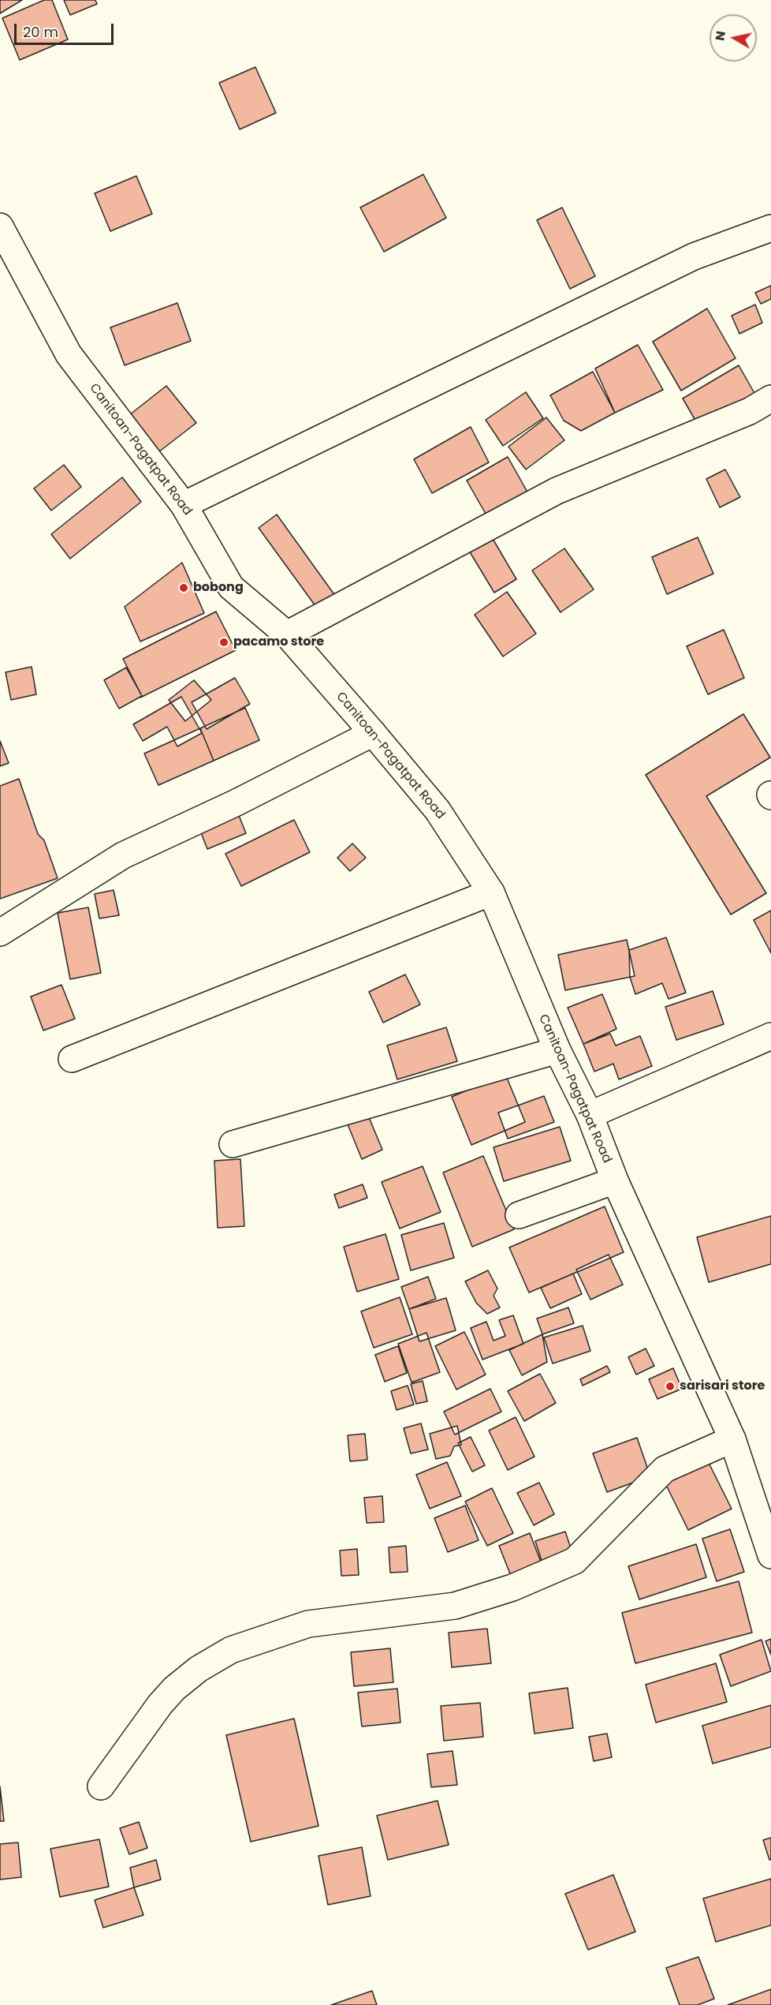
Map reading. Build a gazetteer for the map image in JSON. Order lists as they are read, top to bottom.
{
  "streets": {
    "street": ["Canitoan-Pagatpat Road"]
  },
  "places": ["bobong", "pacamo store", "sarisari store"],
  "scale_bar": "20 m",
  "north": "left"
}
